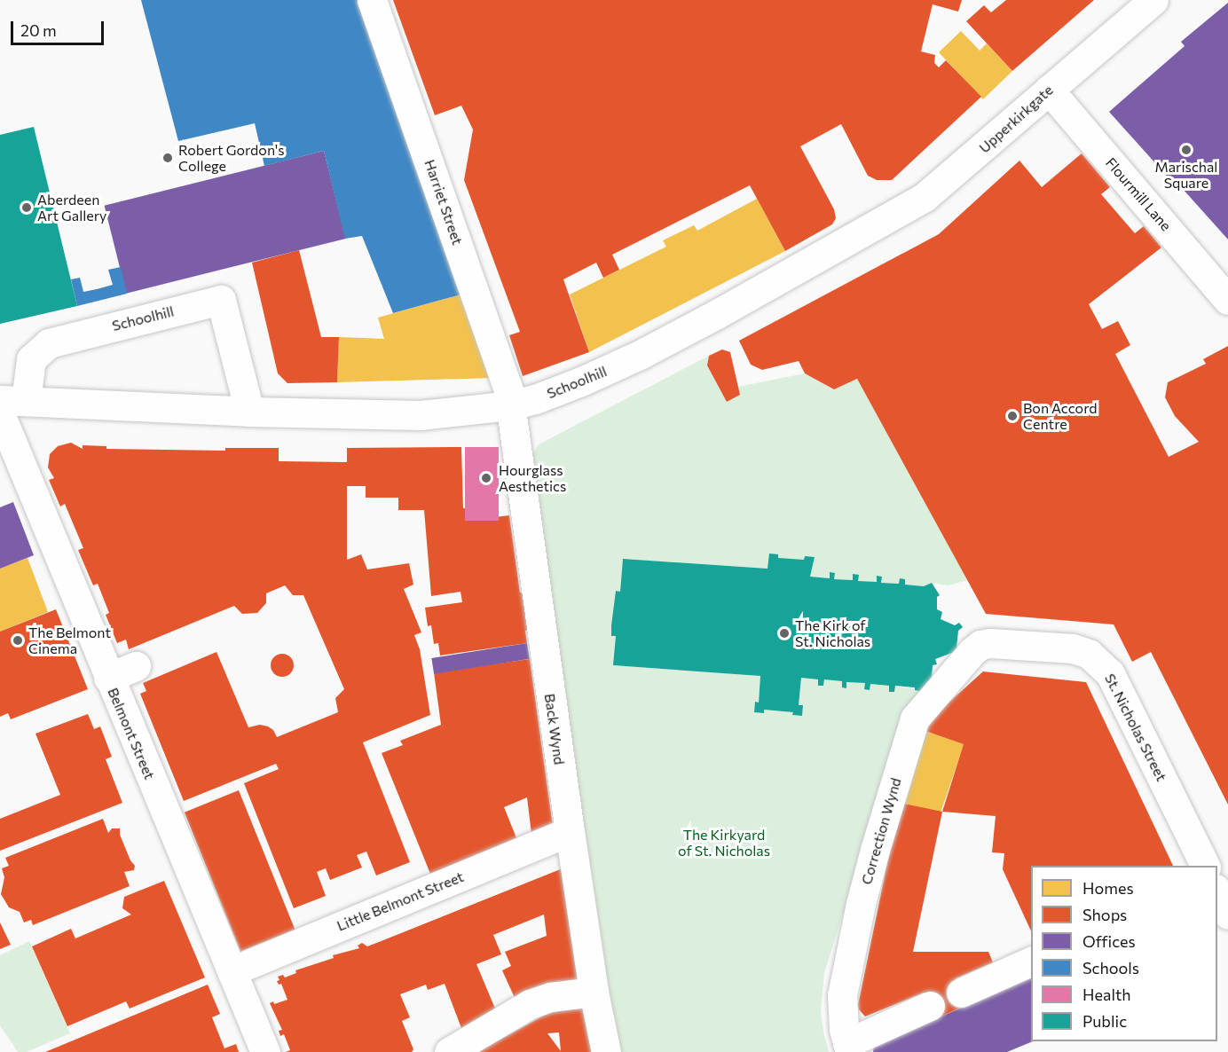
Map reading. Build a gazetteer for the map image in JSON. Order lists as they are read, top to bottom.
{
  "streets": {
    "street": [
      "Upperkirkgate",
      "Flourmill Lane",
      "Harriet Street",
      "Schoolhill",
      "St. Nicholas Street",
      "Back Wynd",
      "Belmont Street",
      "Correction Wynd",
      "Little Belmont Street"
    ]
  },
  "crossings": [
    ["Upperkirkgate", "Flourmill Lane"],
    ["Upperkirkgate", "Schoolhill"],
    ["Harriet Street", "Schoolhill"],
    ["Harriet Street", "Back Wynd"],
    ["Schoolhill", "Back Wynd"],
    ["St. Nicholas Street", "Correction Wynd"],
    ["Back Wynd", "Little Belmont Street"],
    ["Belmont Street", "Little Belmont Street"]
  ],
  "parks": ["The Kirkyard of St. Nicholas"],
  "places": [
    "Marischal Square",
    "Robert Gordon's College",
    "Aberdeen Art Gallery",
    "Bon Accord Centre",
    "Hourglass Aesthetics",
    "The Kirk of St. Nicholas",
    "The Belmont Cinema"
  ],
  "legend": [
    "Homes",
    "Shops",
    "Offices",
    "Schools",
    "Health",
    "Public"
  ],
  "scale_bar": "20 m"
}
